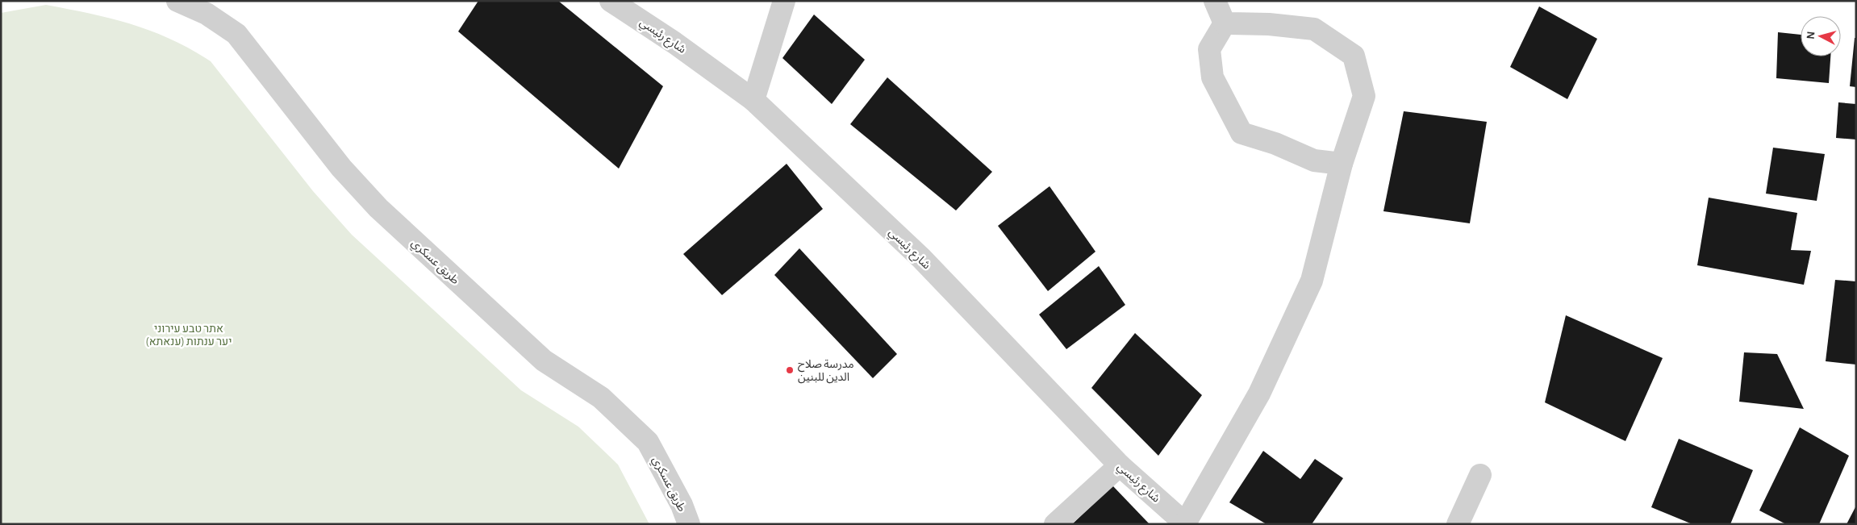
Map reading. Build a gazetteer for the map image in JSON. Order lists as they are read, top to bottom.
{
  "streets": {
    "street": ["شارع رئيسي", "طريق عسكري"]
  },
  "parks": ["אתר טבע עירוני יער ענתות (ענאתא)"],
  "places": ["مدرسة صلاح الدين للبنين"],
  "north": "left"
}
